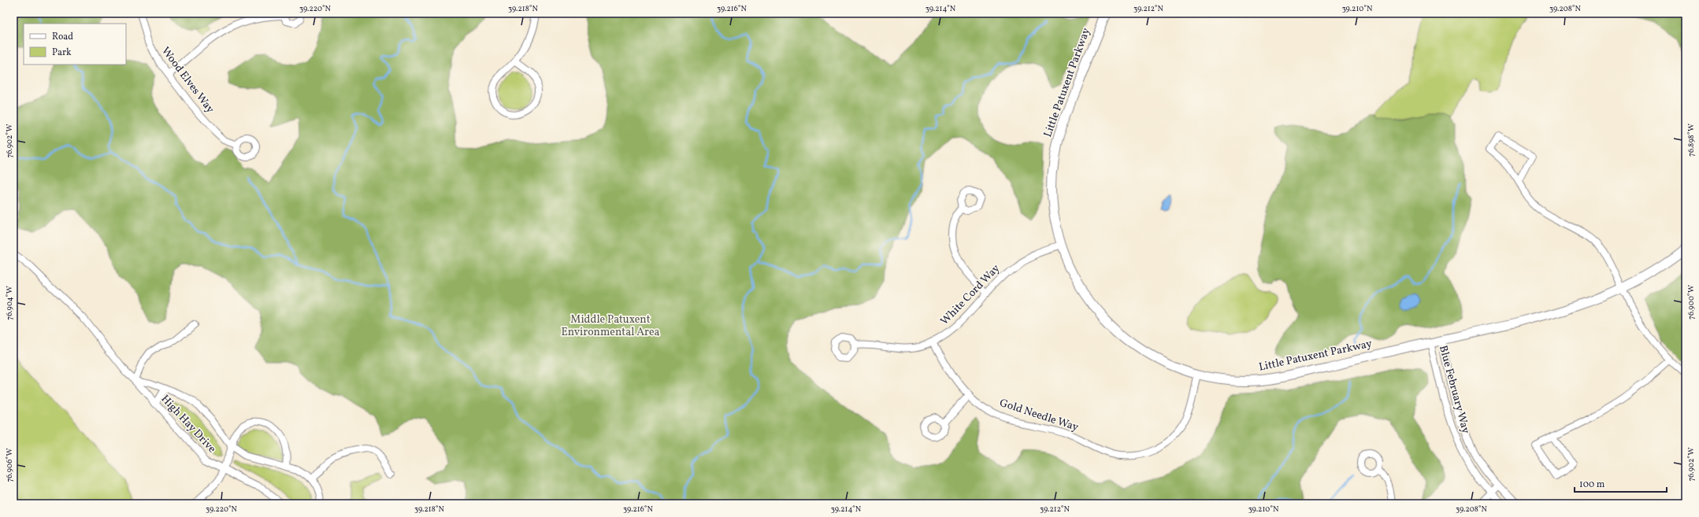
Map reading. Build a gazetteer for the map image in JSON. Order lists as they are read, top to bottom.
{
  "streets": {
    "street": [
      "Wood Elves Way",
      "Little Patuxent Parkway",
      "White Cord Way",
      "Blue February Way",
      "Gold Needle Way",
      "High Hay Drive"
    ]
  },
  "crossings": [
    ["Little Patuxent Parkway", "White Cord Way"],
    ["Little Patuxent Parkway", "Blue February Way"],
    ["Little Patuxent Parkway", "Gold Needle Way"],
    ["White Cord Way", "Gold Needle Way"]
  ],
  "parks": ["Middle Patuxent Environmental Area"],
  "legend": ["Road", "Park"],
  "scale_bar": "100 m",
  "coordinates": [
    "39.220°N",
    "39.218°N",
    "39.216°N",
    "39.214°N",
    "39.212°N",
    "39.210°N",
    "39.208°N",
    "76.898°W",
    "76.902°W",
    "76.900°W",
    "76.904°W",
    "76.906°W"
  ]
}
